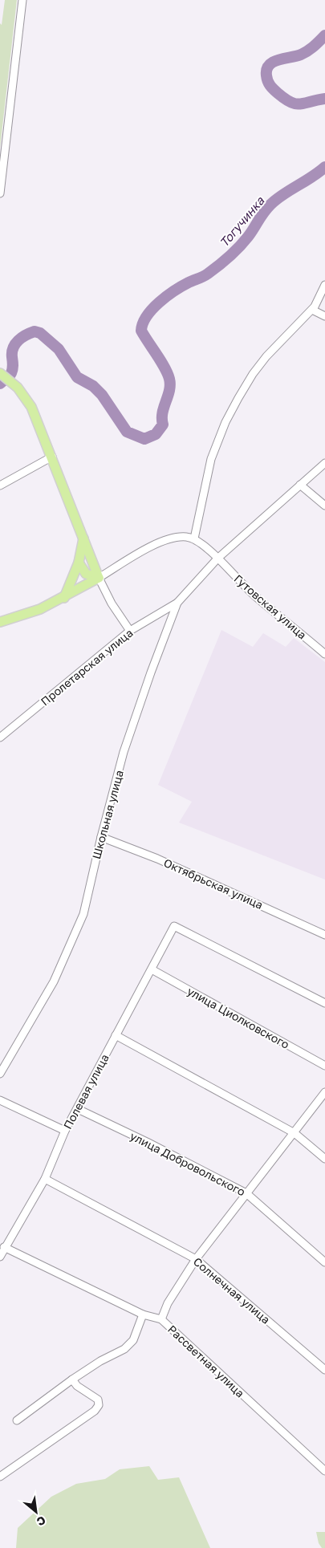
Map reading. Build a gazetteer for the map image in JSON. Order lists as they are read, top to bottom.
{
  "streets": {
    "street": [
      "Гутовская улица",
      "Пролетарская улица",
      "Школьная улица",
      "Октябрьская улица",
      "улица Циолковского",
      "Полевая улица",
      "улица Добровольского",
      "Солнечная улица",
      "Рассветная улица"
    ]
  },
  "crossings": [
    ["Гутовская улица", "Школьная улица"],
    ["Пролетарская улица", "Школьная улица"],
    ["Школьная улица", "Октябрьская улица"],
    ["улица Циолковского", "Полевая улица"],
    ["Полевая улица", "улица Добровольского"],
    ["Полевая улица", "Солнечная улица"],
    ["Полевая улица", "Рассветная улица"]
  ],
  "water": ["Тогучинка"],
  "north": "bottom right"
}
